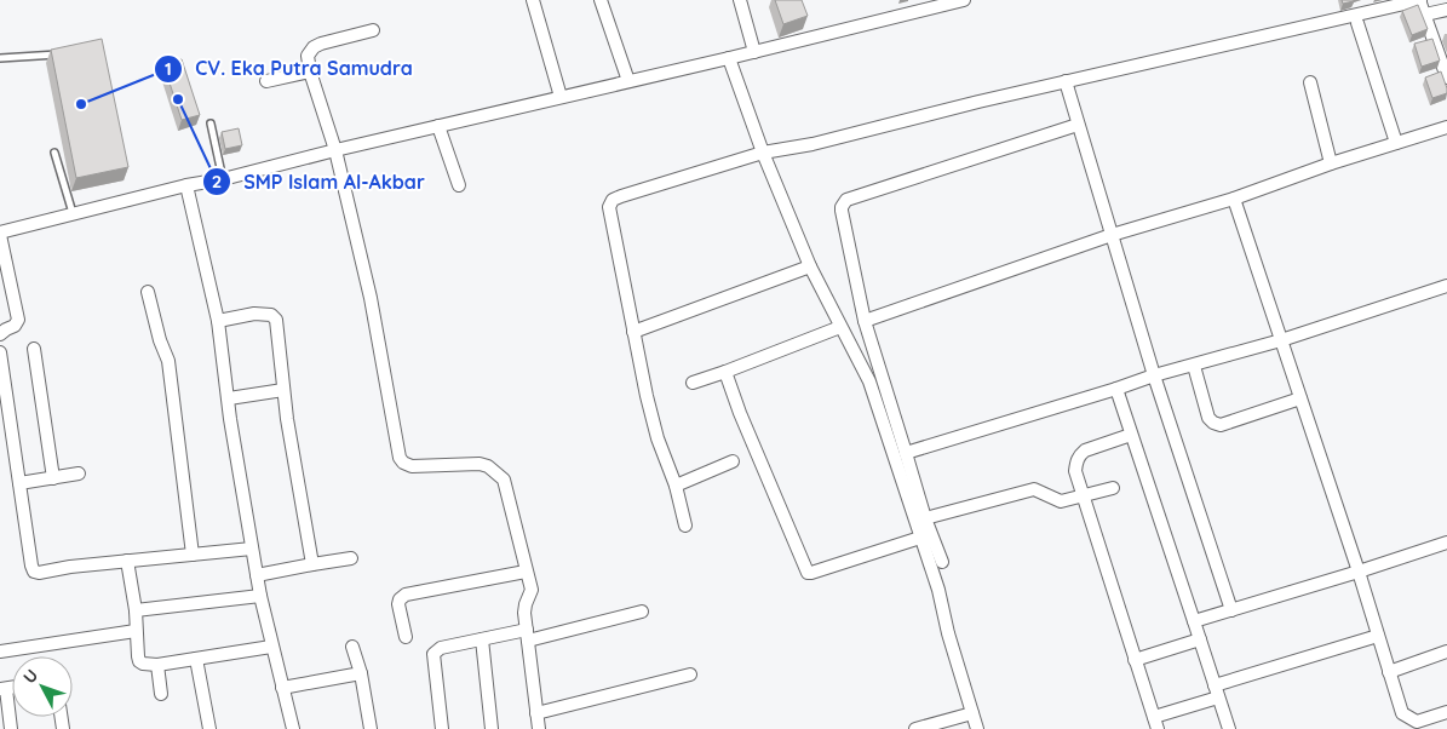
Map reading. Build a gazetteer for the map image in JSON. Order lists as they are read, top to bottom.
{
  "places": ["SMP Islam Al-Akbar", "CV. Eka Putra Samudra"],
  "north": "top left"
}
